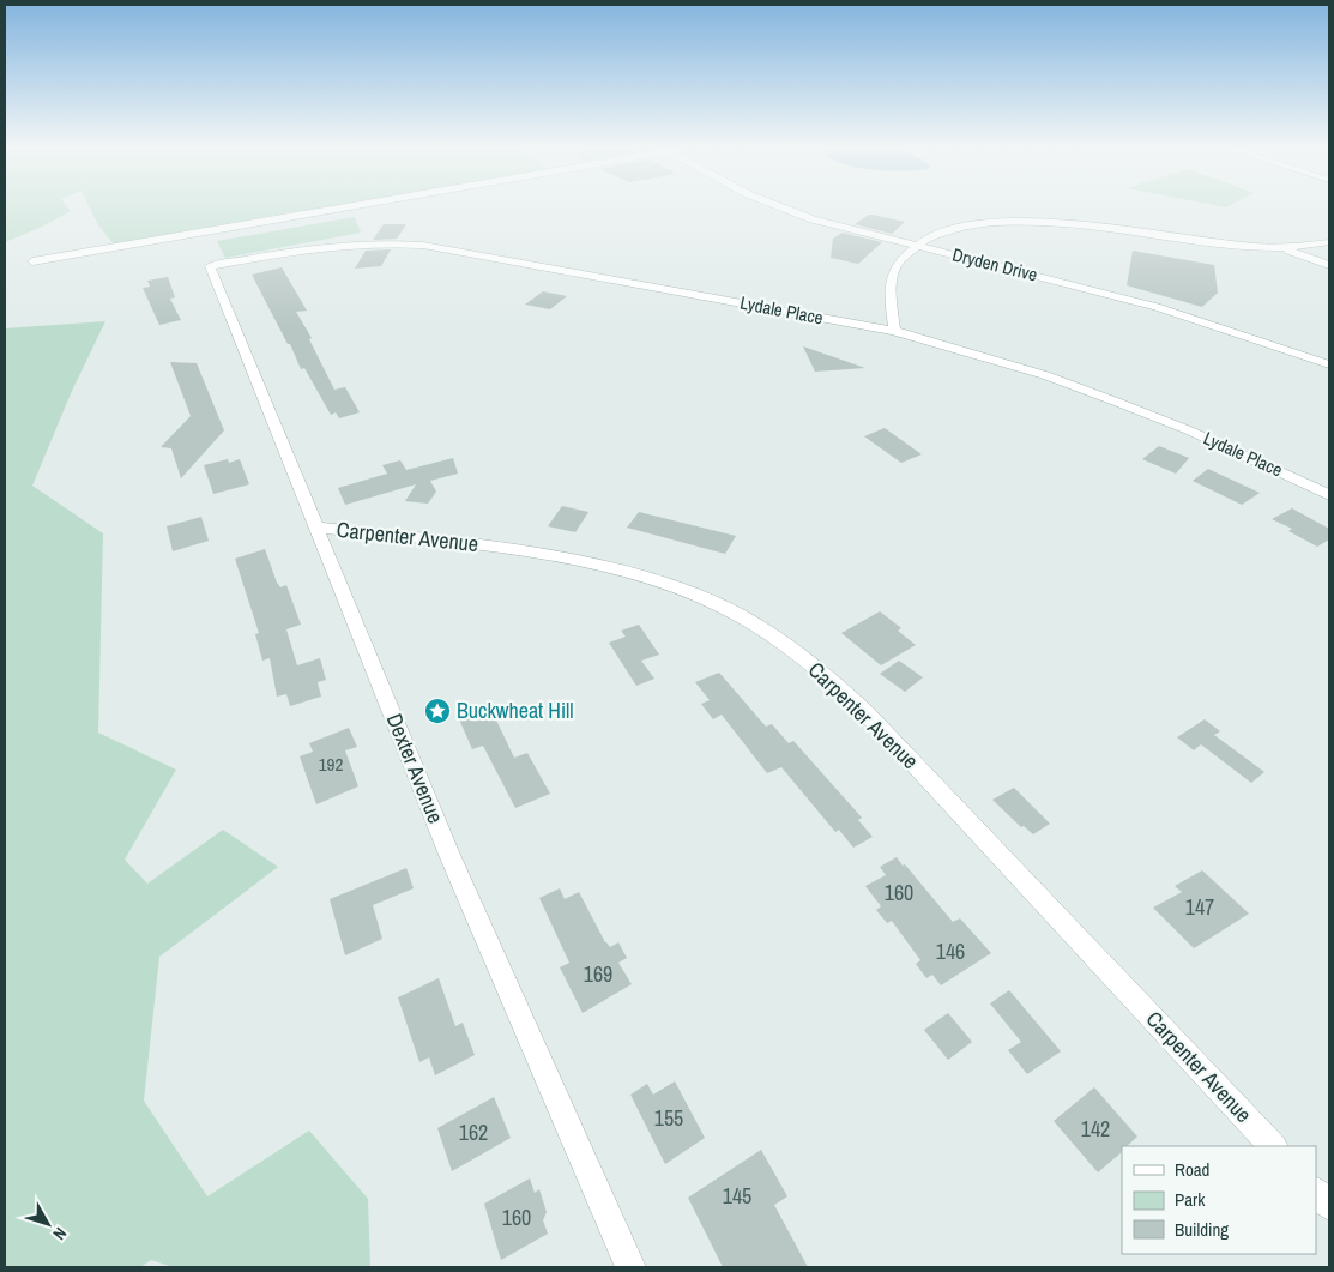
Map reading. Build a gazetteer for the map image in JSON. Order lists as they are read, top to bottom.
{
  "streets": {
    "street": [
      "Dryden Drive",
      "Lydale Place",
      "Carpenter Avenue",
      "Dexter Avenue"
    ]
  },
  "crossings": [
    ["Lydale Place", "Dexter Avenue"],
    ["Carpenter Avenue", "Dexter Avenue"]
  ],
  "places": {
    "place": ["Buckwheat Hill"]
  },
  "house_numbers": [
    "192",
    "160",
    "147",
    "146",
    "169",
    "155",
    "142",
    "162",
    "145",
    "160"
  ],
  "legend": ["Road", "Park", "Building"],
  "north": "bottom right"
}
